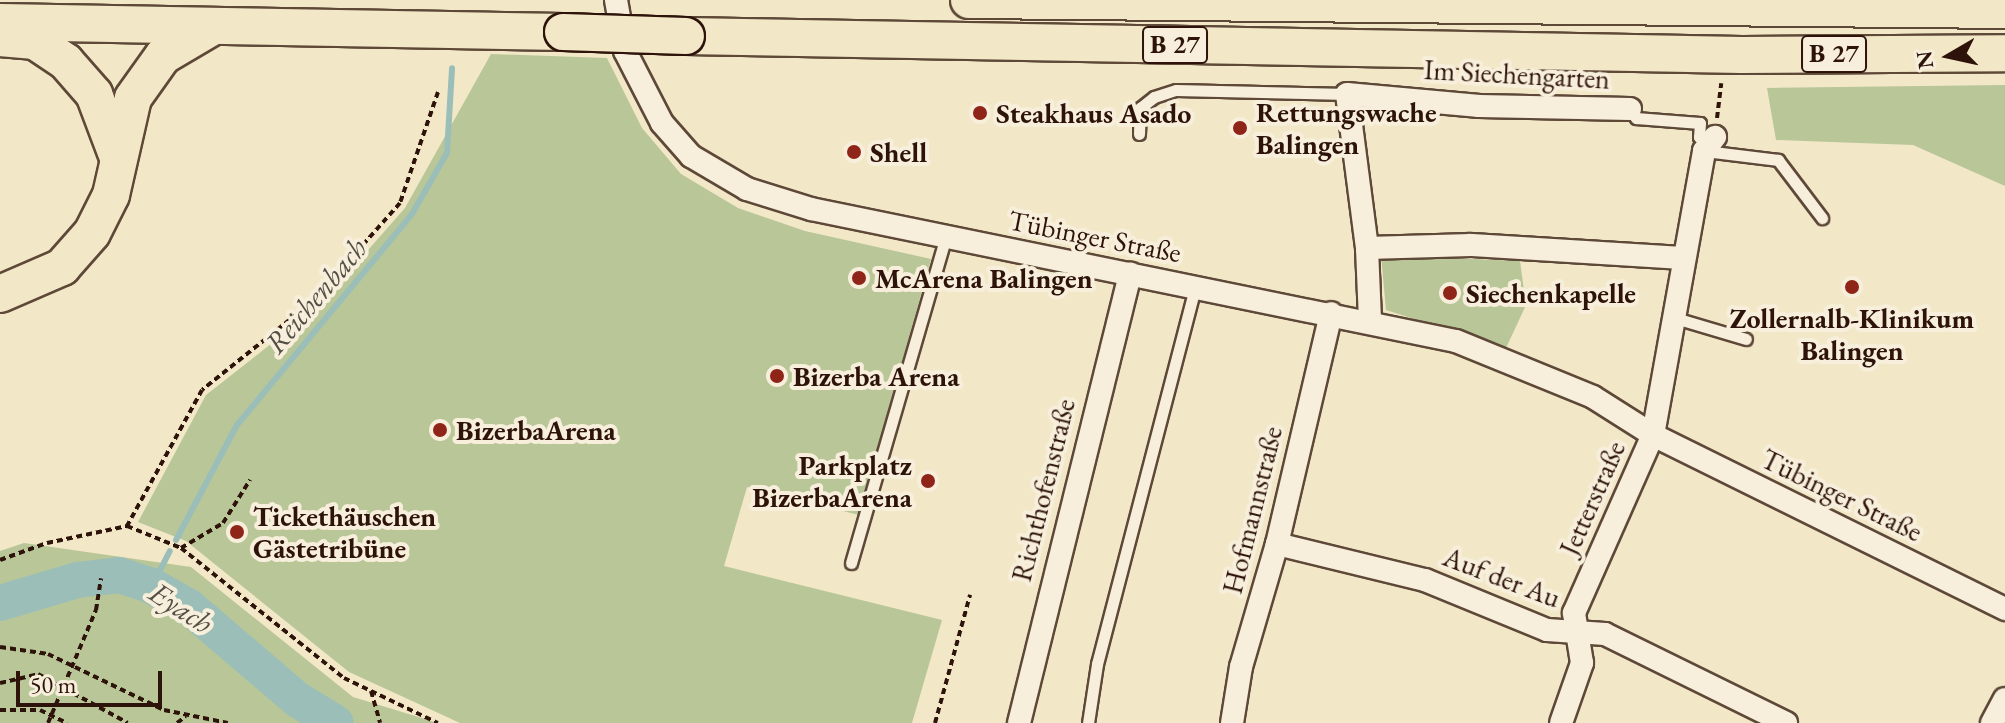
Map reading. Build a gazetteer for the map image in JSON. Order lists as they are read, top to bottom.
{
  "streets": {
    "highway": ["B 27"],
    "street": [
      "Im Siechengarten",
      "Tübinger Straße",
      "Richthofenstraße",
      "Jetterstraße",
      "Hofmannstraße",
      "Auf der Au"
    ]
  },
  "crossings": [
    ["Tübinger Straße", "Richthofenstraße"],
    ["Tübinger Straße", "Jetterstraße"],
    ["Tübinger Straße", "Hofmannstraße"],
    ["Jetterstraße", "Auf der Au"],
    ["Hofmannstraße", "Auf der Au"]
  ],
  "water": ["Reichenbach", "Eyach"],
  "places": [
    "Steakhaus Asado",
    "Rettungswache Balingen",
    "Shell",
    "McArena Balingen",
    "Zollernalb-Klinikum Balingen",
    "Siechenkapelle",
    "Bizerba Arena",
    "BizerbaArena",
    "Parkplatz BizerbaArena",
    "Tickethäuschen Gästetribüne"
  ],
  "scale_bar": "50 m",
  "north": "left"
}
